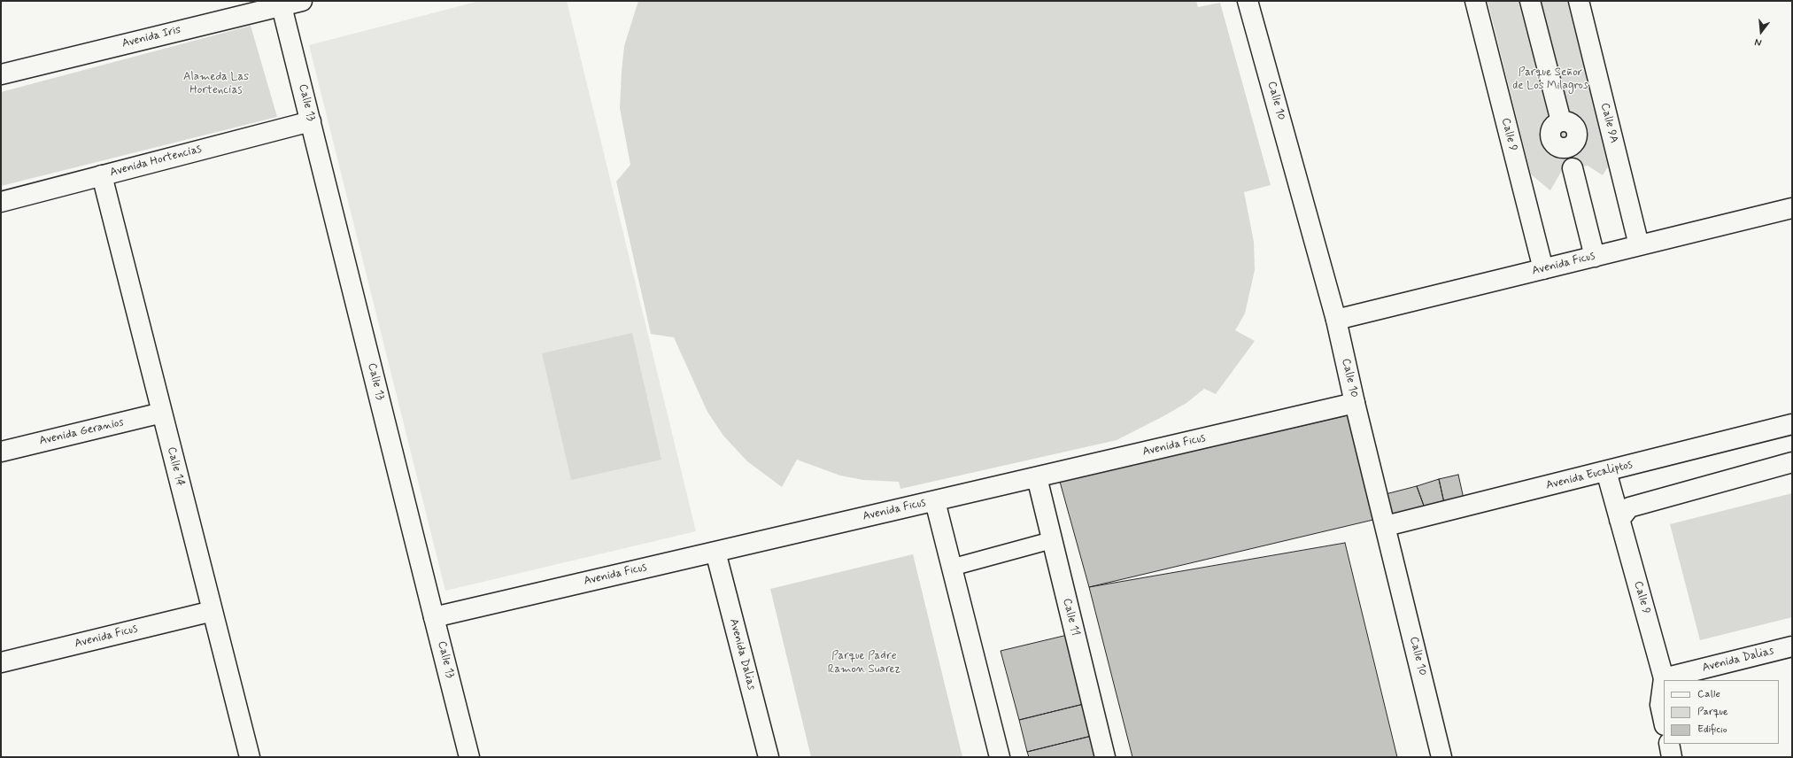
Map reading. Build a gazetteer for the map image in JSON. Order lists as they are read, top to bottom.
{
  "streets": {
    "street": [
      "Avenida Iris",
      "Calle 10",
      "Calle 13",
      "Calle 9A",
      "Calle 9",
      "Avenida Hortencias",
      "Avenida Ficus",
      "Avenida Geranios",
      "Calle 14",
      "Avenida Eucaliptos",
      "Calle 11",
      "Avenida Dalias"
    ]
  },
  "crossings": [
    ["Avenida Iris", "Calle 13"],
    ["Calle 10", "Avenida Ficus"],
    ["Calle 10", "Avenida Eucaliptos"],
    ["Calle 13", "Avenida Hortencias"],
    ["Calle 13", "Avenida Ficus"],
    ["Calle 9A", "Avenida Ficus"],
    ["Calle 9", "Avenida Ficus"],
    ["Calle 9", "Avenida Eucaliptos"],
    ["Calle 9", "Avenida Dalias"],
    ["Avenida Hortencias", "Calle 14"],
    ["Avenida Ficus", "Calle 14"],
    ["Avenida Ficus", "Calle 11"],
    ["Avenida Ficus", "Avenida Dalias"],
    ["Avenida Geranios", "Calle 14"]
  ],
  "parks": ["Parque Señor de Los Milagros", "Alameda Las Hortencias", "Parque Padre Ramon Suarez"],
  "legend": ["Calle", "Parque", "Edificio"],
  "north": "bottom"
}
